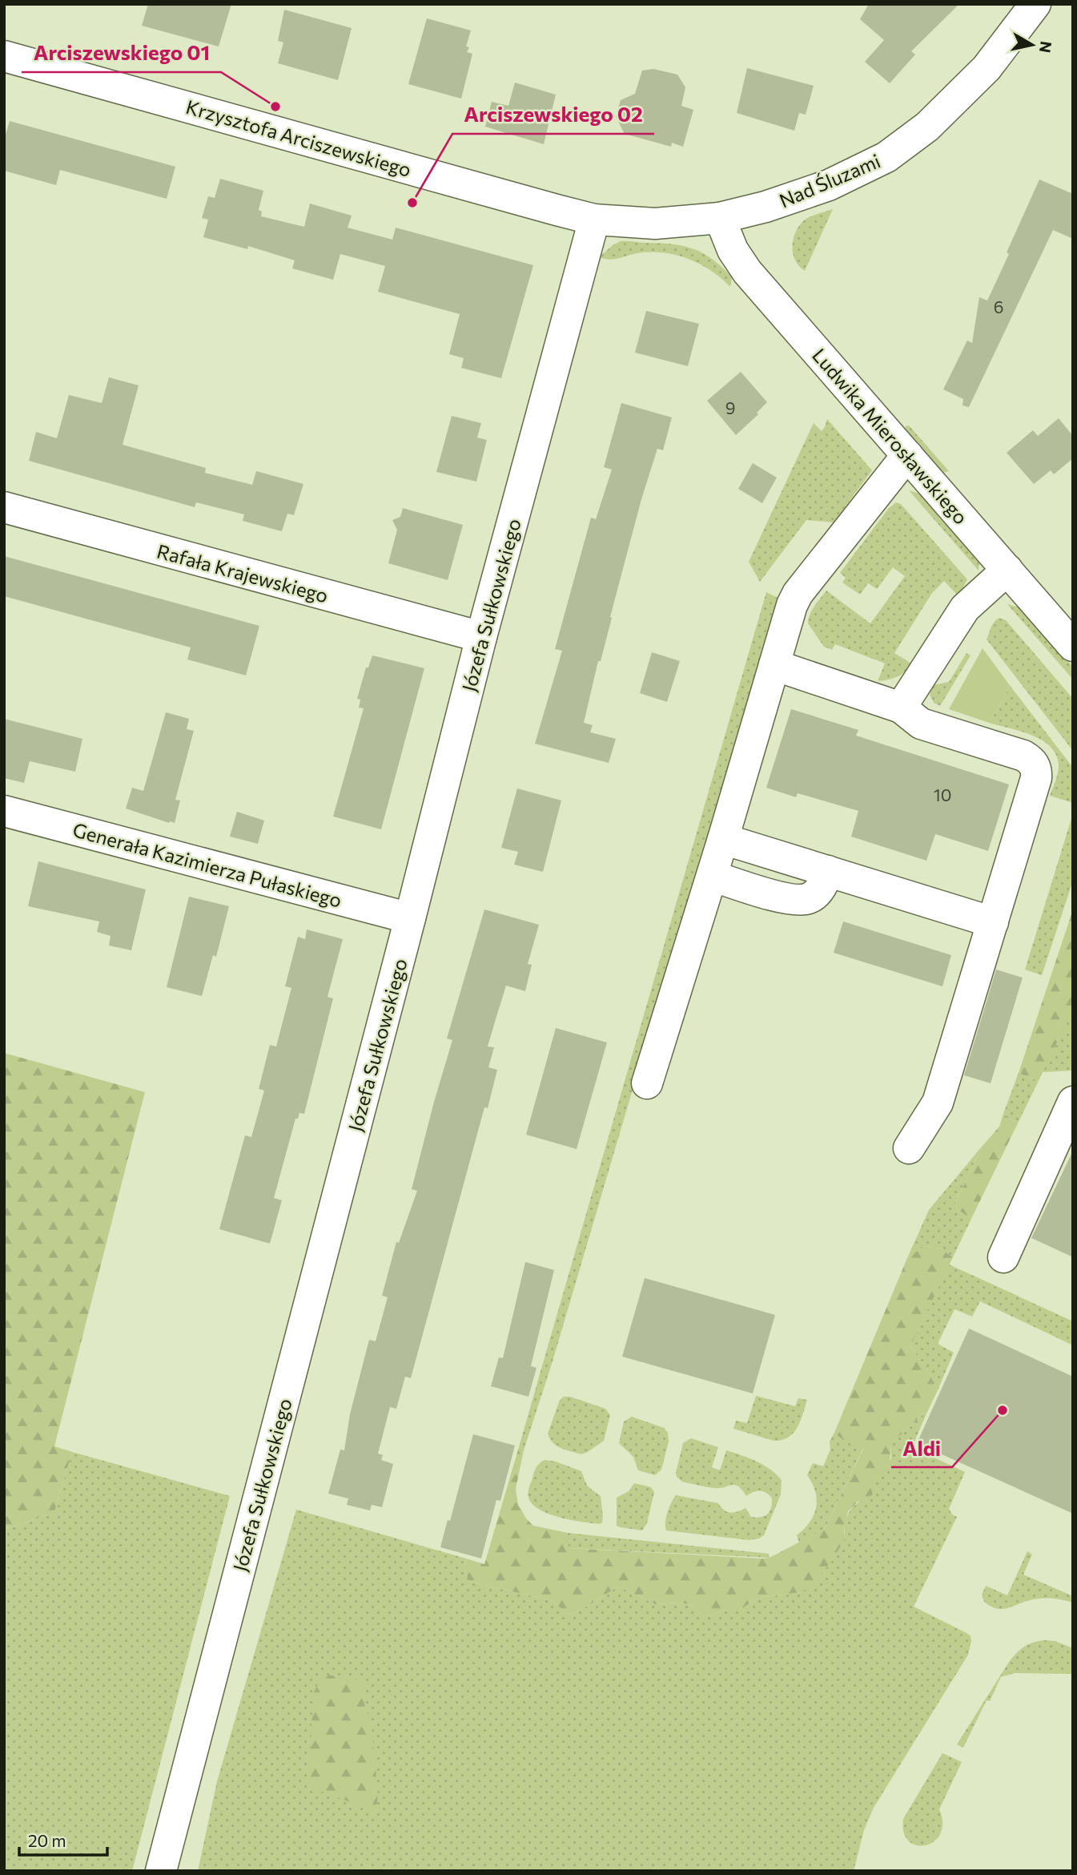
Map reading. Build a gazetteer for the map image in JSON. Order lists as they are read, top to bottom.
{
  "streets": {
    "street": [
      "Krzysztofa Arciszewskiego",
      "Nad Śluzami",
      "Ludwika Mierosławskiego",
      "Rafała Krajewskiego",
      "Józefa Sułkowskiego",
      "Generała Kazimierza Pułaskiego"
    ]
  },
  "crossings": [
    ["Krzysztofa Arciszewskiego", "Nad Śluzami"],
    ["Krzysztofa Arciszewskiego", "Józefa Sułkowskiego"],
    ["Nad Śluzami", "Ludwika Mierosławskiego"],
    ["Nad Śluzami", "Józefa Sułkowskiego"],
    ["Rafała Krajewskiego", "Józefa Sułkowskiego"],
    ["Józefa Sułkowskiego", "Generała Kazimierza Pułaskiego"]
  ],
  "places": ["Arciszewskiego 01", "Arciszewskiego 02", "Aldi"],
  "house_numbers": ["6", "9", "10"],
  "scale_bar": "20 m",
  "north": "right"
}
